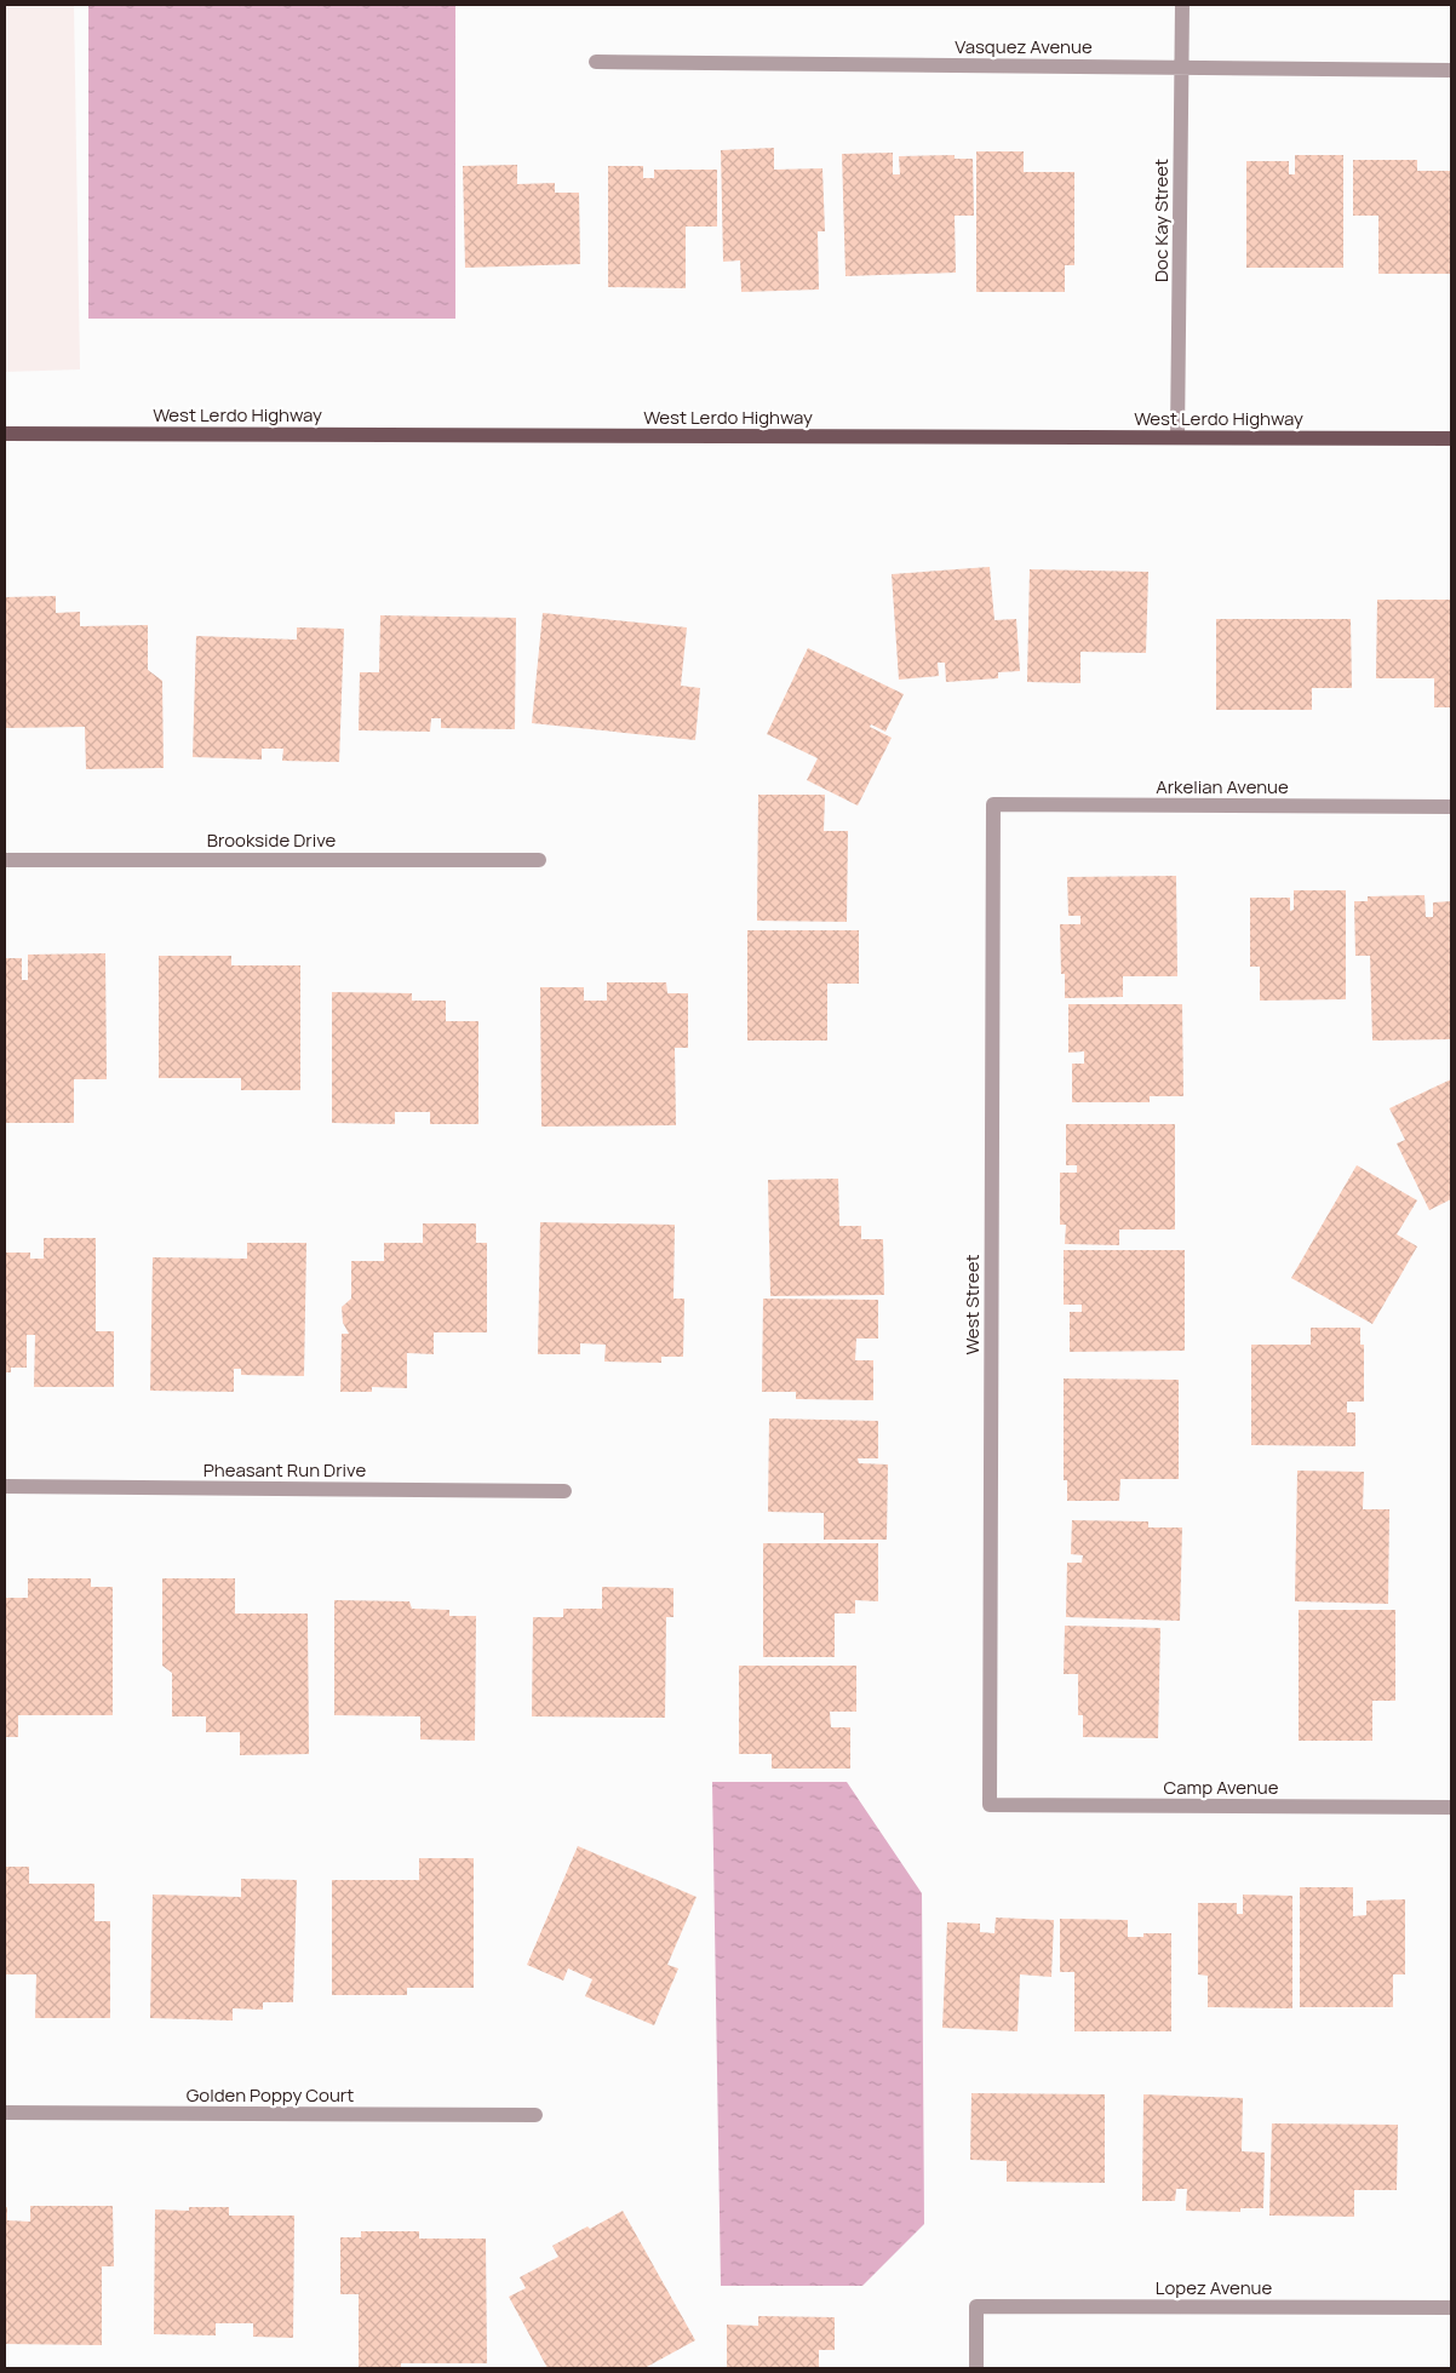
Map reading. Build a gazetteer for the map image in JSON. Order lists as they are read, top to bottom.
{
  "streets": {
    "main road": ["West Lerdo Highway"],
    "street": [
      "Vasquez Avenue",
      "Doc Kay Street",
      "Arkelian Avenue",
      "Brookside Drive",
      "West Street",
      "Pheasant Run Drive",
      "Camp Avenue",
      "Golden Poppy Court",
      "Lopez Avenue"
    ]
  },
  "crossings": [
    ["Vasquez Avenue", "Doc Kay Street"],
    ["Doc Kay Street", "West Lerdo Highway"],
    ["Arkelian Avenue", "West Street"],
    ["West Street", "Camp Avenue"]
  ]
}
